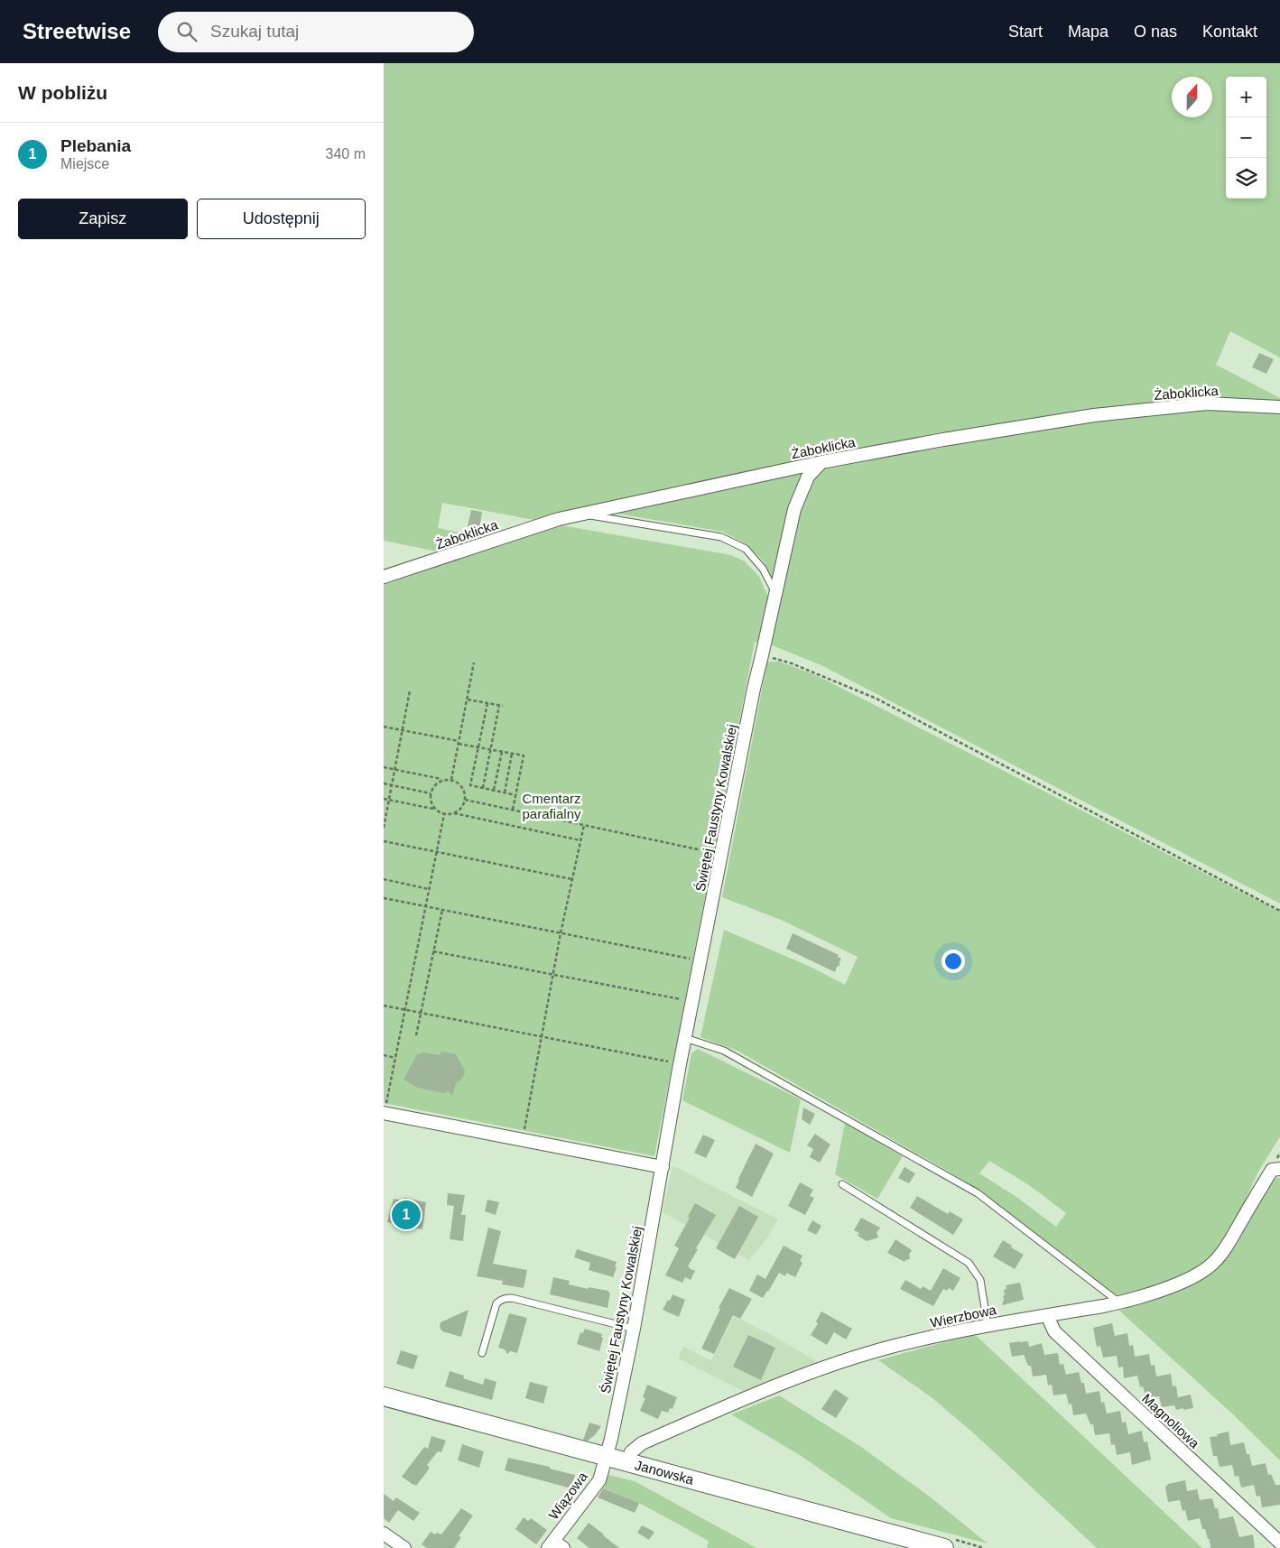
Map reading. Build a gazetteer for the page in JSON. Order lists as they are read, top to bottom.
{
  "streets": {
    "main road": ["Janowska"],
    "street": [
      "Żaboklicka",
      "Świętej Faustyny Kowalskiej",
      "Wierzbowa",
      "Magnoliowa",
      "Wiązowa"
    ]
  },
  "crossings": [
    ["Żaboklicka", "Świętej Faustyny Kowalskiej"],
    ["Świętej Faustyny Kowalskiej", "Janowska"],
    ["Świętej Faustyny Kowalskiej", "Wiązowa"],
    ["Wierzbowa", "Magnoliowa"],
    ["Wierzbowa", "Janowska"],
    ["Janowska", "Wiązowa"]
  ],
  "parks": ["Cmentarz parafialny"],
  "north": "top",
  "page": {
    "header": "Streetwise",
    "search": "Szukaj tutaj",
    "nav": [
      "Start",
      "Mapa",
      "O nas",
      "Kontakt"
    ],
    "heading": "W pobliżu",
    "map_buttons": ["+", "−"],
    "list": [
      {
        "mark": "1",
        "name": "Plebania",
        "note": "Miejsce",
        "value": "340 m"
      }
    ],
    "buttons": ["Zapisz", "Udostępnij"],
    "pins": "1"
  }
}
